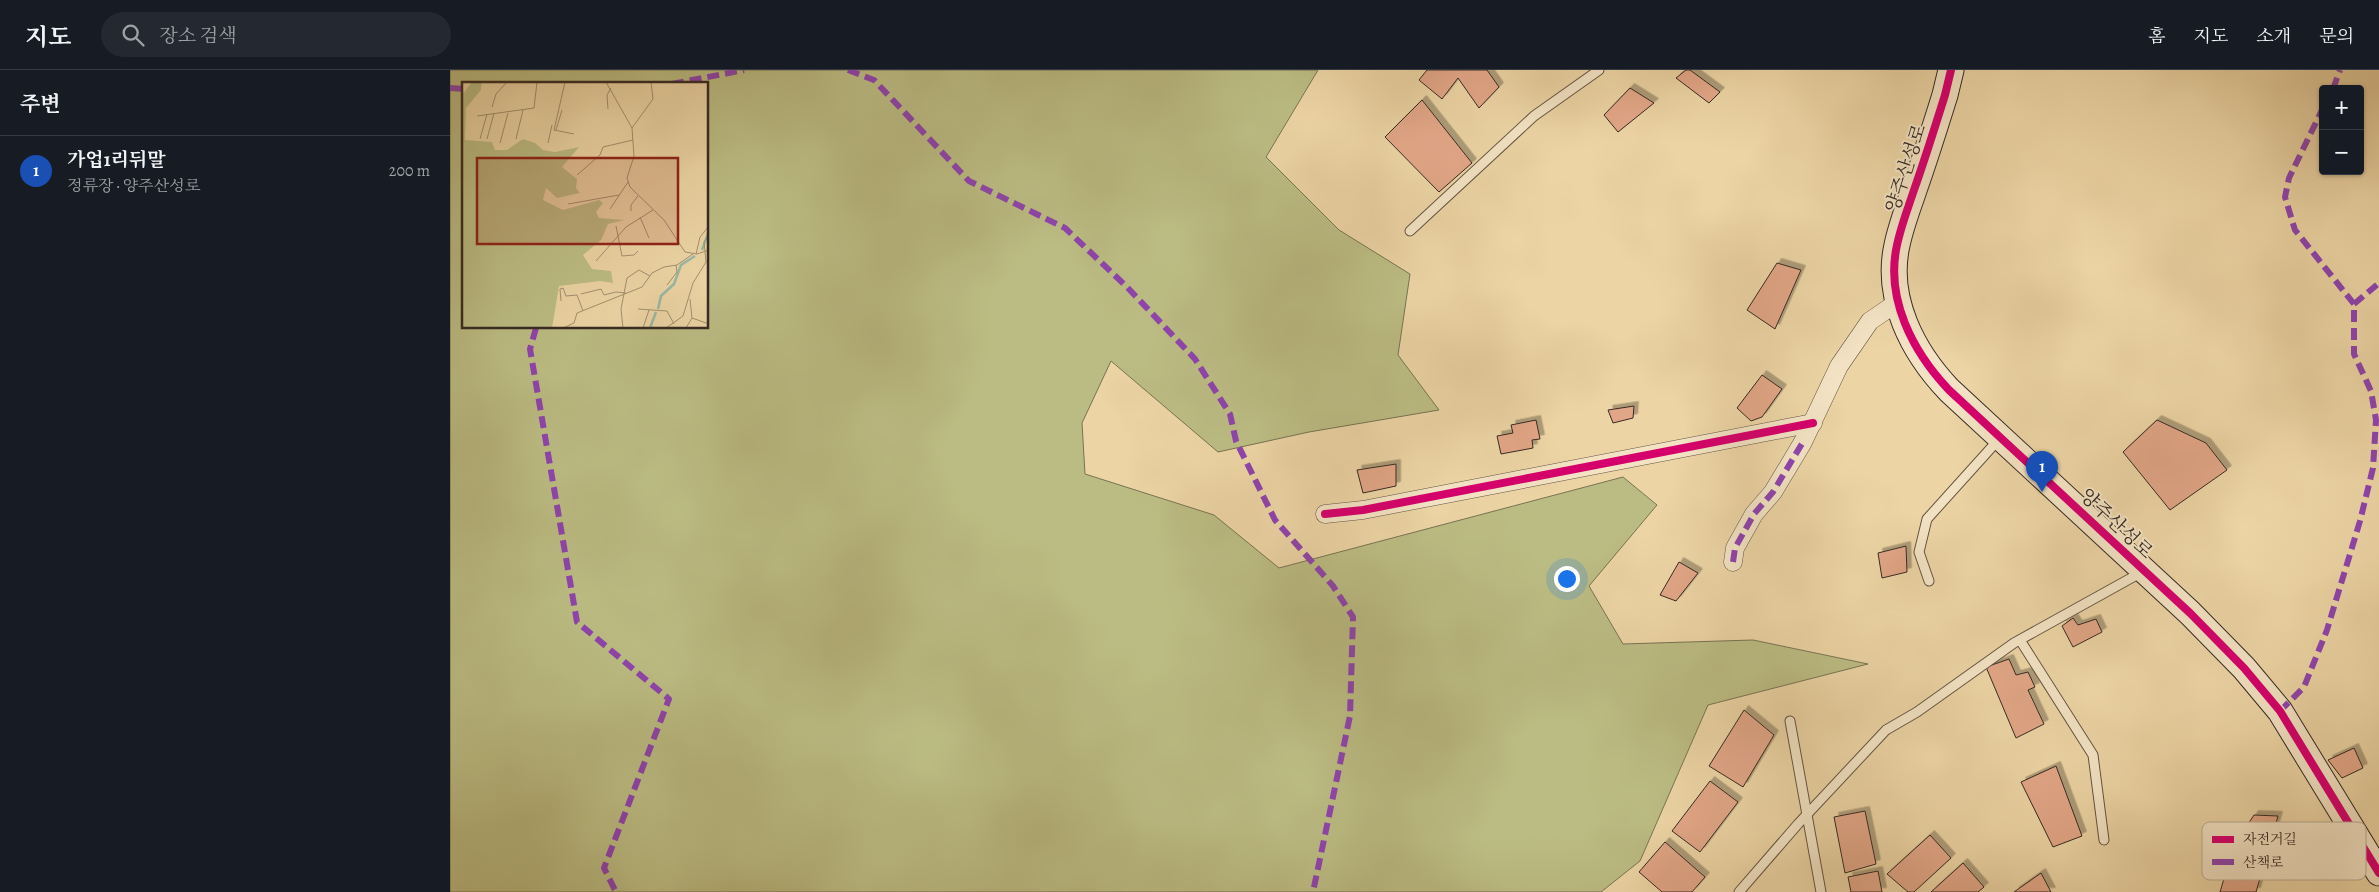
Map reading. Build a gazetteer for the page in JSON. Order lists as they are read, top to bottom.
{
  "streets": {
    "street": ["양주산성로"]
  },
  "legend": ["자전거길", "산책로"],
  "page": {
    "header": "지도",
    "search": "장소 검색",
    "nav": [
      "홈",
      "지도",
      "소개",
      "문의"
    ],
    "heading": "주변",
    "map_buttons": ["+", "−"],
    "list": [
      {
        "mark": "1",
        "name": "가업1리뒤말",
        "note": "정류장 · 양주산성로",
        "value": "200 m"
      }
    ],
    "pins": "1"
  }
}
